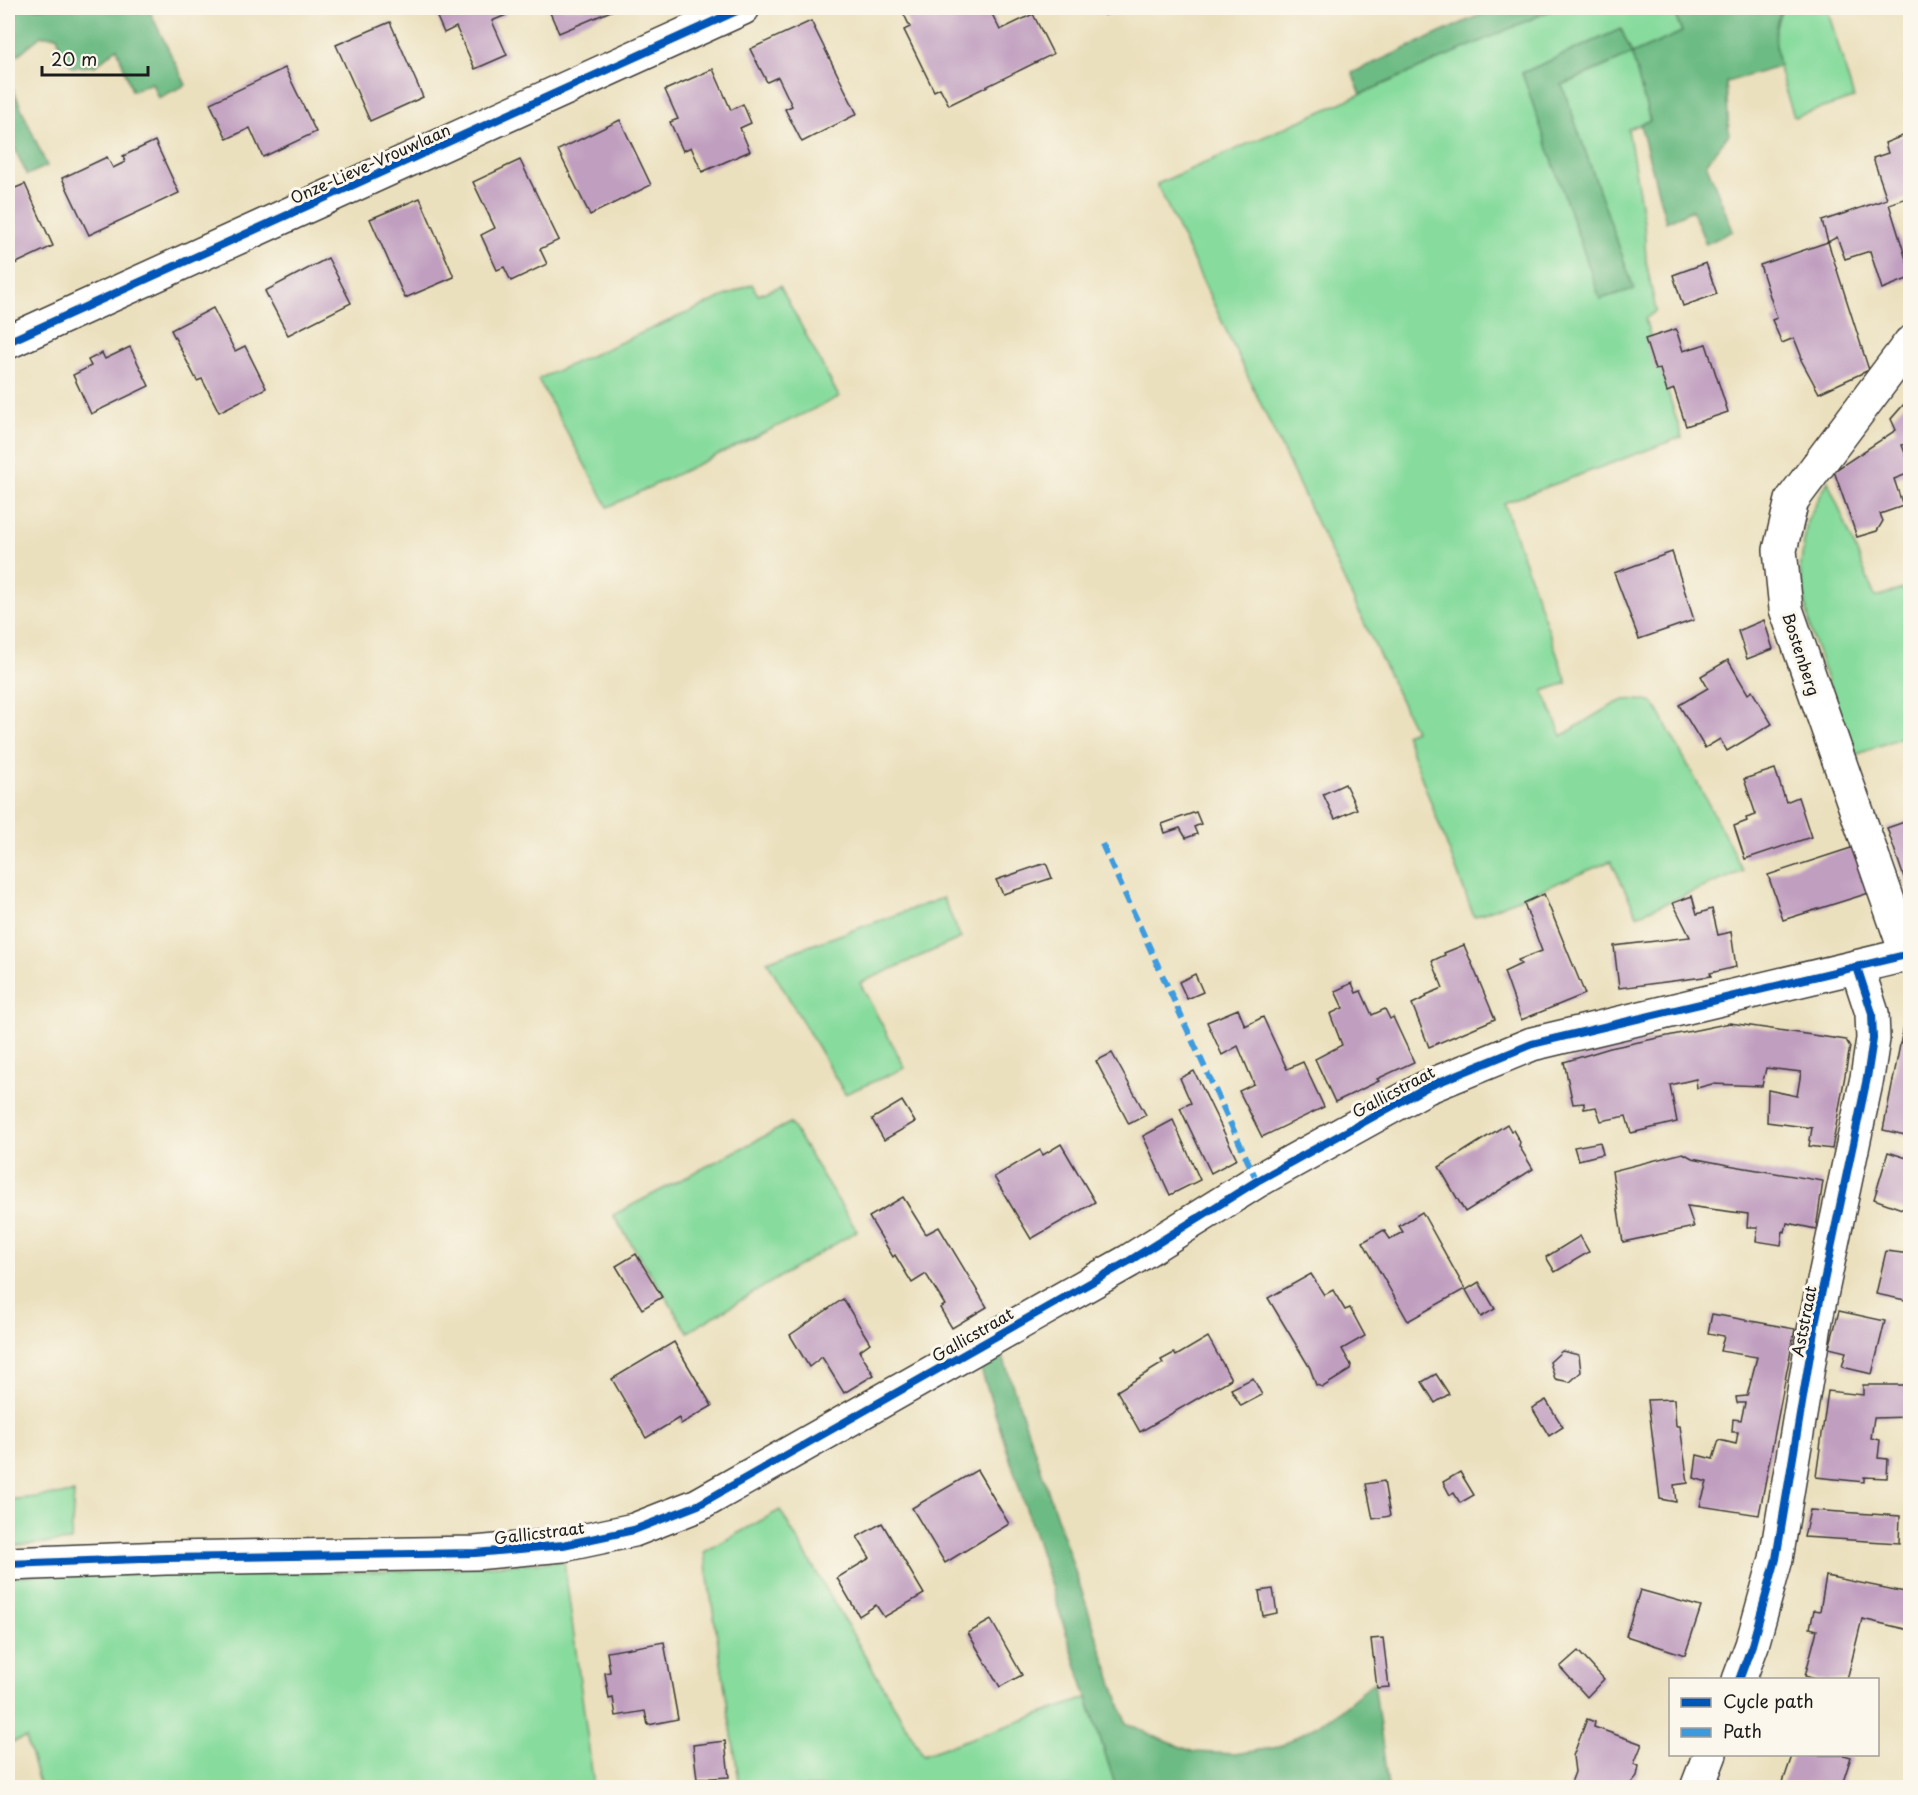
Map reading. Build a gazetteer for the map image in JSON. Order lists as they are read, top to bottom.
{
  "streets": {
    "street": [
      "Onze-Lieve-Vrouwlaan",
      "Bostenberg",
      "Gallicstraat",
      "Aststraat"
    ]
  },
  "crossings": [
    ["Bostenberg", "Gallicstraat"],
    ["Gallicstraat", "Aststraat"]
  ],
  "legend": ["Cycle path", "Path"],
  "scale_bar": "20 m"
}
